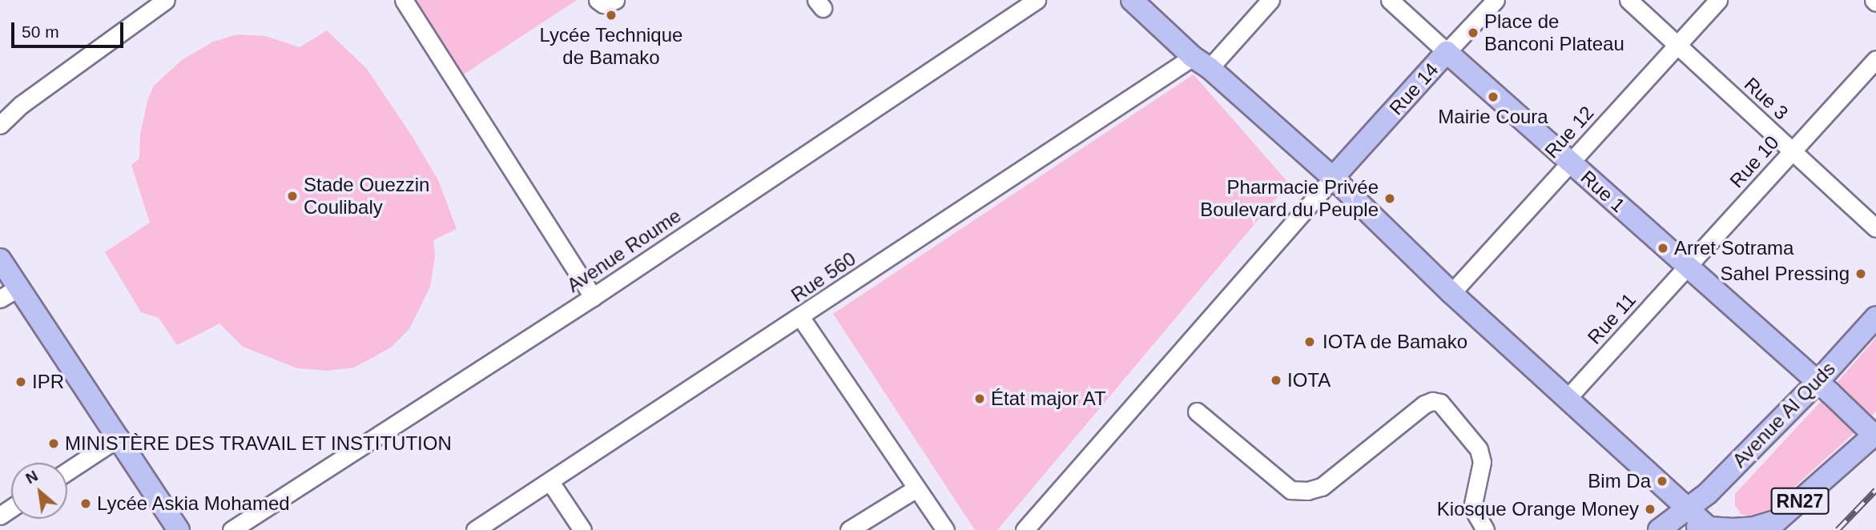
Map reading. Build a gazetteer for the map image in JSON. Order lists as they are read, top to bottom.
{
  "streets": {
    "main road": [
      "Rue 14",
      "Rue 1",
      "Avenue Al Quds",
      "RN27"
    ],
    "street": [
      "Rue 3",
      "Rue 12",
      "Rue 10",
      "Avenue Roume",
      "Rue 560",
      "Rue 11"
    ]
  },
  "crossings": [
    ["Rue 14", "Rue 1"],
    ["Rue 3", "Rue 12"],
    ["Rue 3", "Rue 10"],
    ["Rue 12", "Rue 1"],
    ["Rue 10", "Rue 1"],
    ["Rue 10", "Rue 11"],
    ["Rue 1", "Rue 11"],
    ["Rue 1", "Avenue Al Quds"],
    ["Rue 1", "RN27"]
  ],
  "places": [
    "Lycée Technique de Bamako",
    "Place de Banconi Plateau",
    "Mairie Coura",
    "Stade Ouezzin Coulibaly",
    "Pharmacie Privée Boulevard du Peuple",
    "Arret Sotrama",
    "Sahel Pressing",
    "IOTA de Bamako",
    "IOTA",
    "IPR",
    "État major AT",
    "MINISTÈRE DES TRAVAIL ET INSTITUTION",
    "Bim Da",
    "Lycée Askia Mohamed",
    "Kiosque Orange Money"
  ],
  "scale_bar": "50 m",
  "north": "top left"
}
